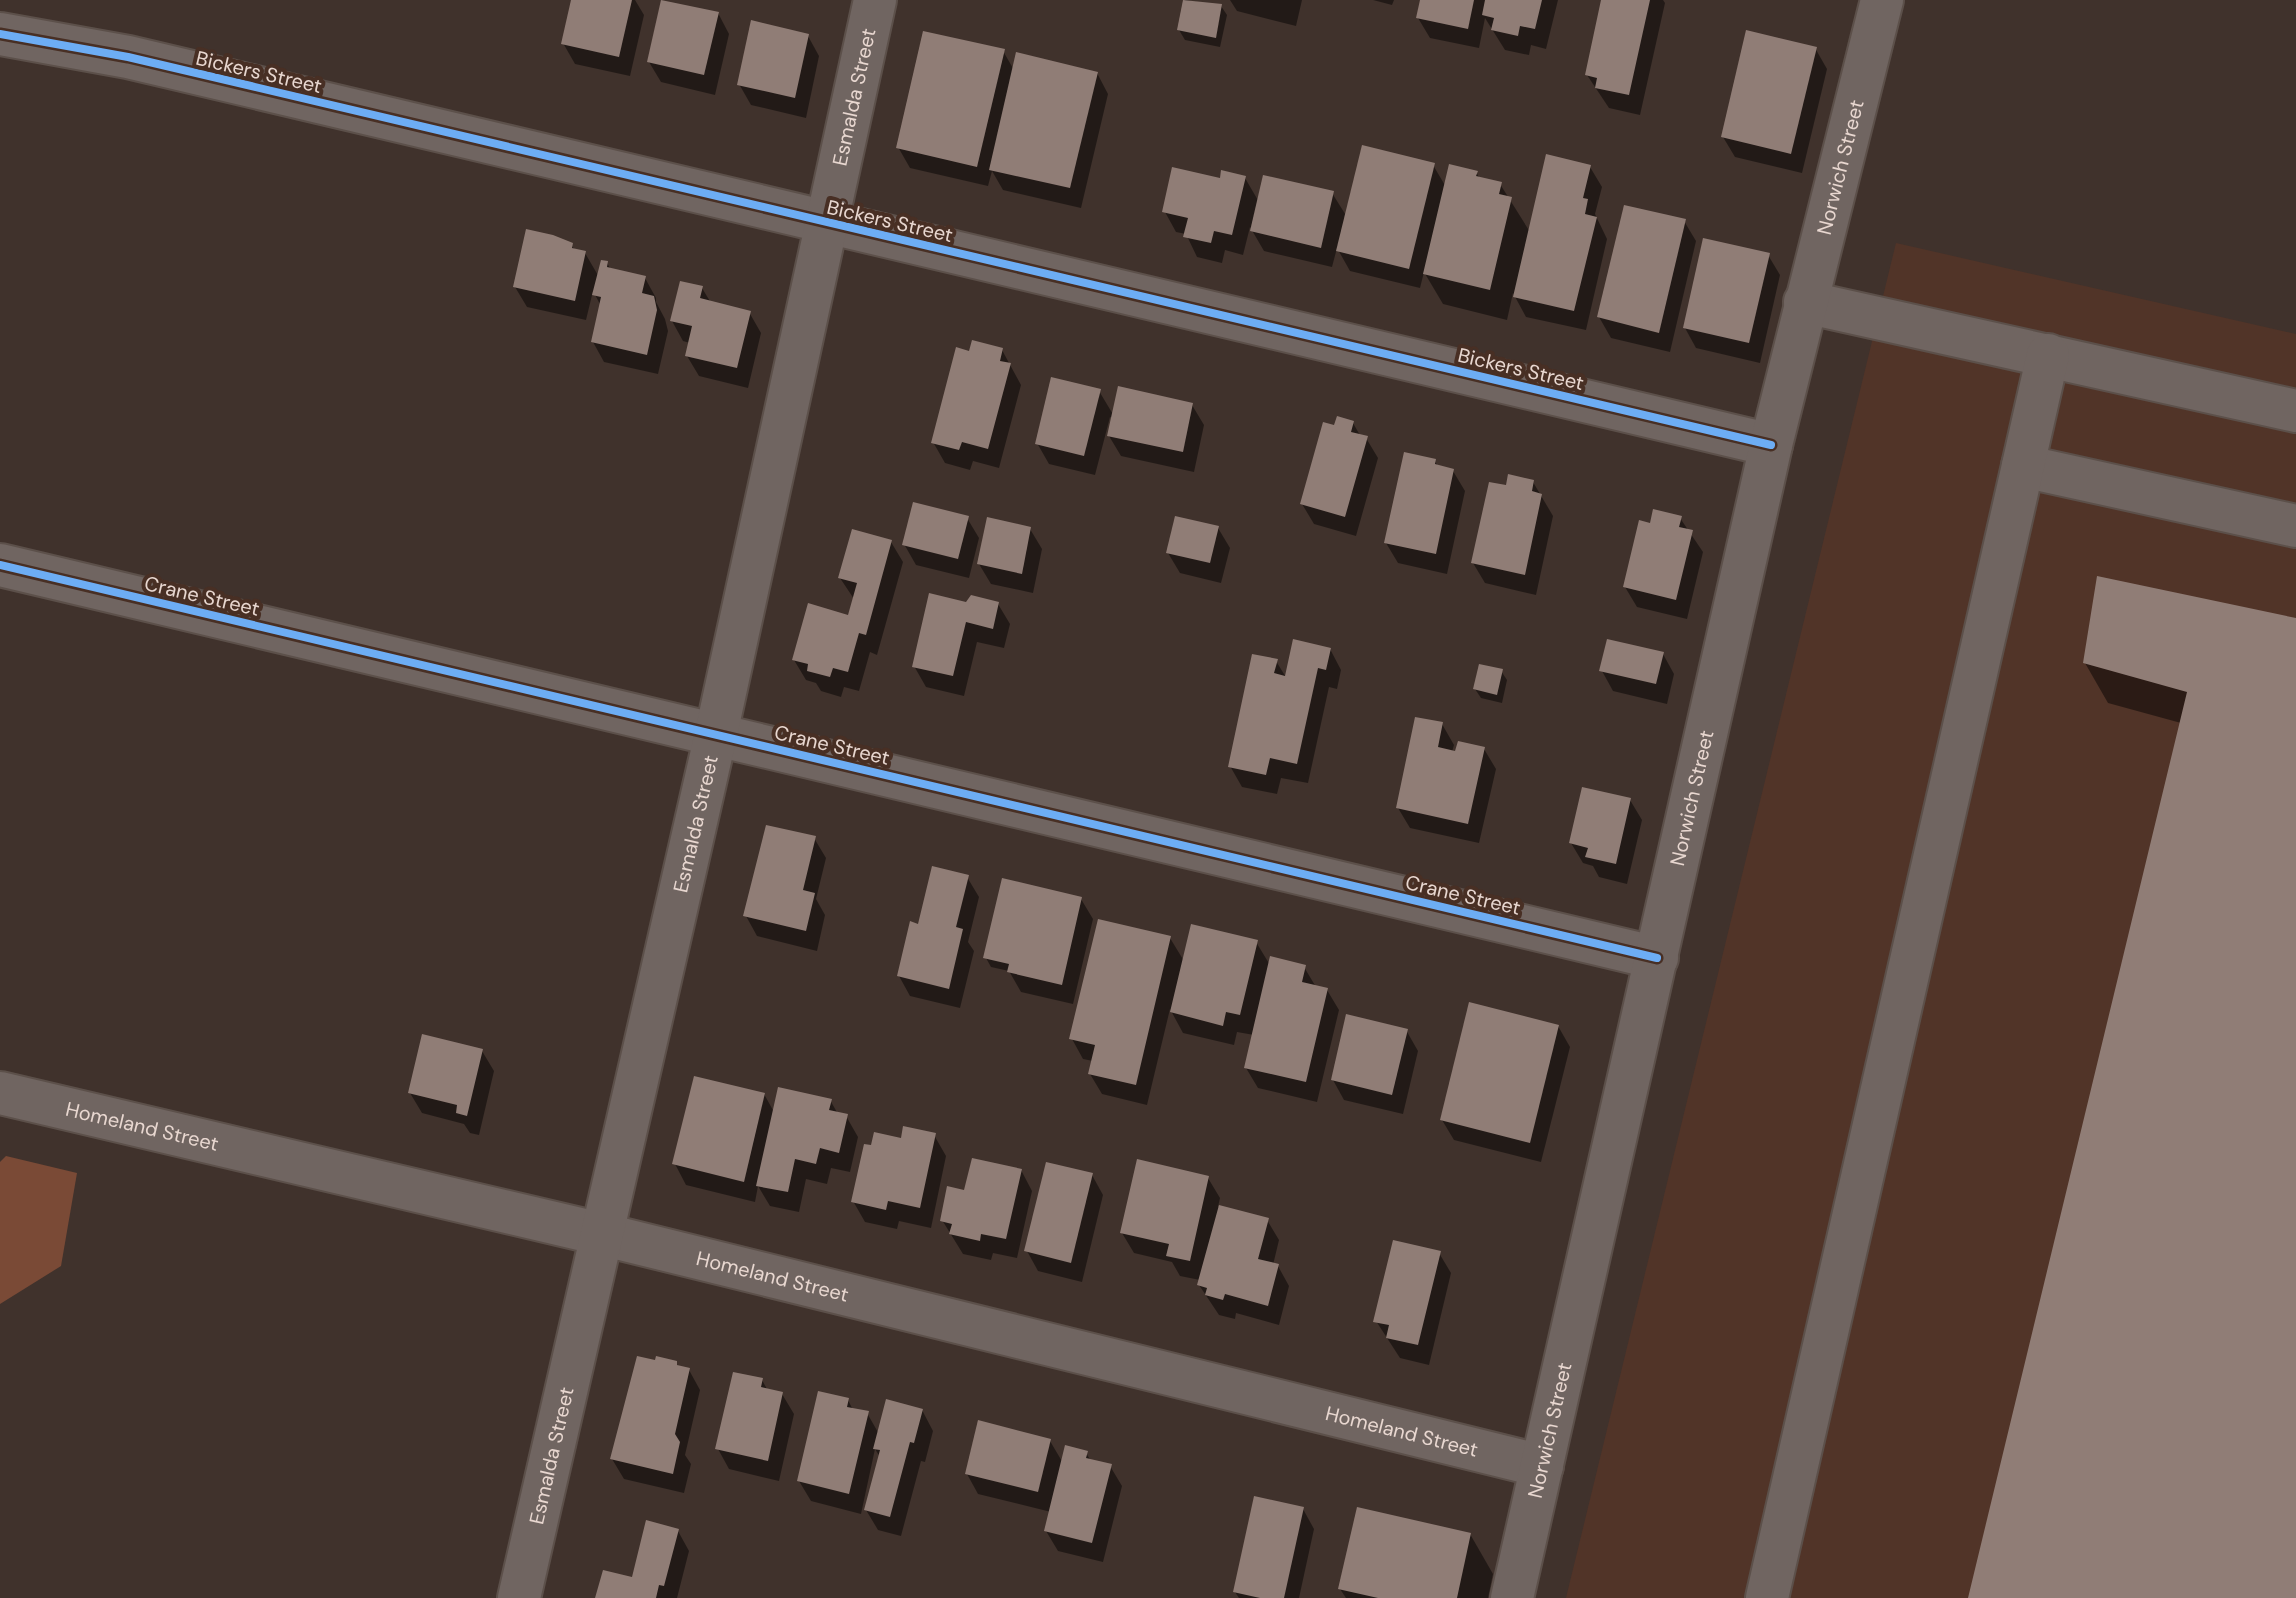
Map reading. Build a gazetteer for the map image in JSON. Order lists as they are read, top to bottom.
{
  "streets": {
    "street": [
      "Bickers Street",
      "Esmalda Street",
      "Norwich Street",
      "Crane Street",
      "Homeland Street"
    ]
  },
  "crossings": [
    ["Bickers Street", "Esmalda Street"],
    ["Bickers Street", "Norwich Street"],
    ["Esmalda Street", "Crane Street"],
    ["Esmalda Street", "Homeland Street"],
    ["Norwich Street", "Crane Street"],
    ["Norwich Street", "Homeland Street"]
  ]
}
